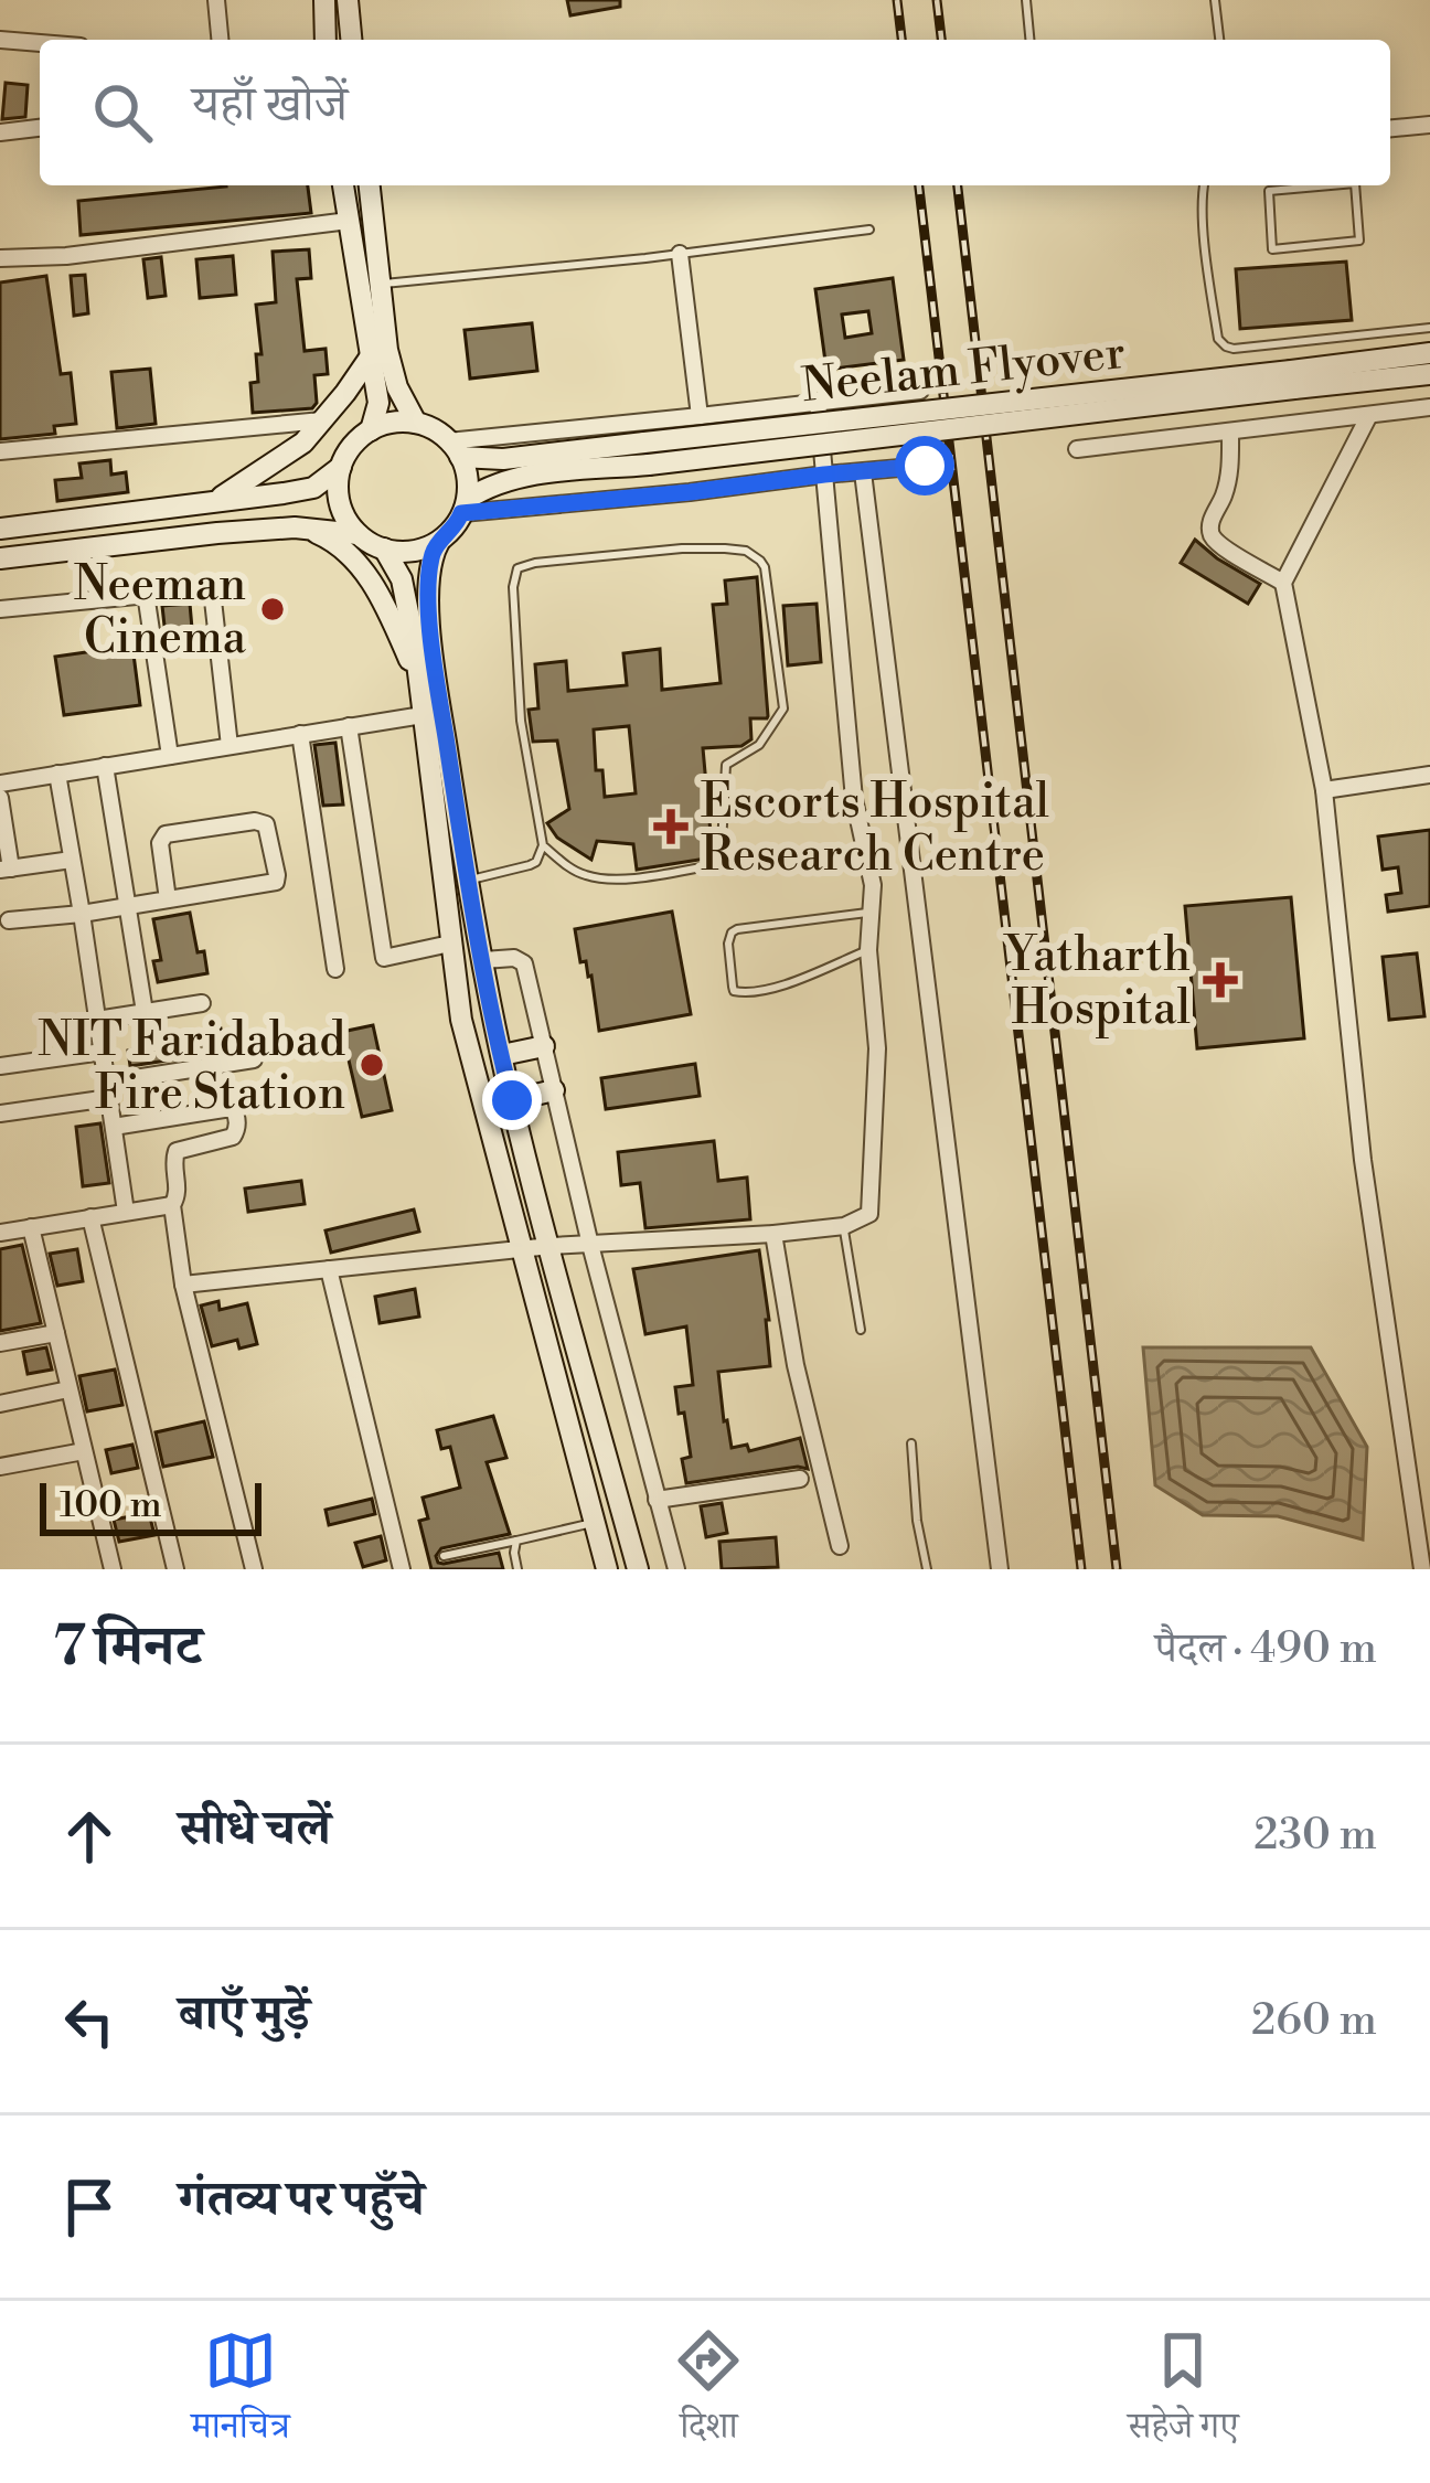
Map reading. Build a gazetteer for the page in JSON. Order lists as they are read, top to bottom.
{
  "streets": {
    "street": ["Neelam Flyover"]
  },
  "places": {
    "other": ["Neeman Cinema", "NIT Faridabad Fire Station"],
    "health": ["Escorts Hospital Research Centre", "Yatharth Hospital"]
  },
  "scale_bar": "100 m",
  "page": {
    "search": "यहाँ खोजें",
    "scale": "100 m",
    "heading": ["7 मिनट", "पैदल · 490 m"],
    "list": [
      ["सीधे चलें", "230 m"],
      ["बाएँ मुड़ें", "260 m"],
      "गंतव्य पर पहुँचे"
    ],
    "nav": ["मानचित्र", "दिशा", "सहेजे गए"]
  }
}
